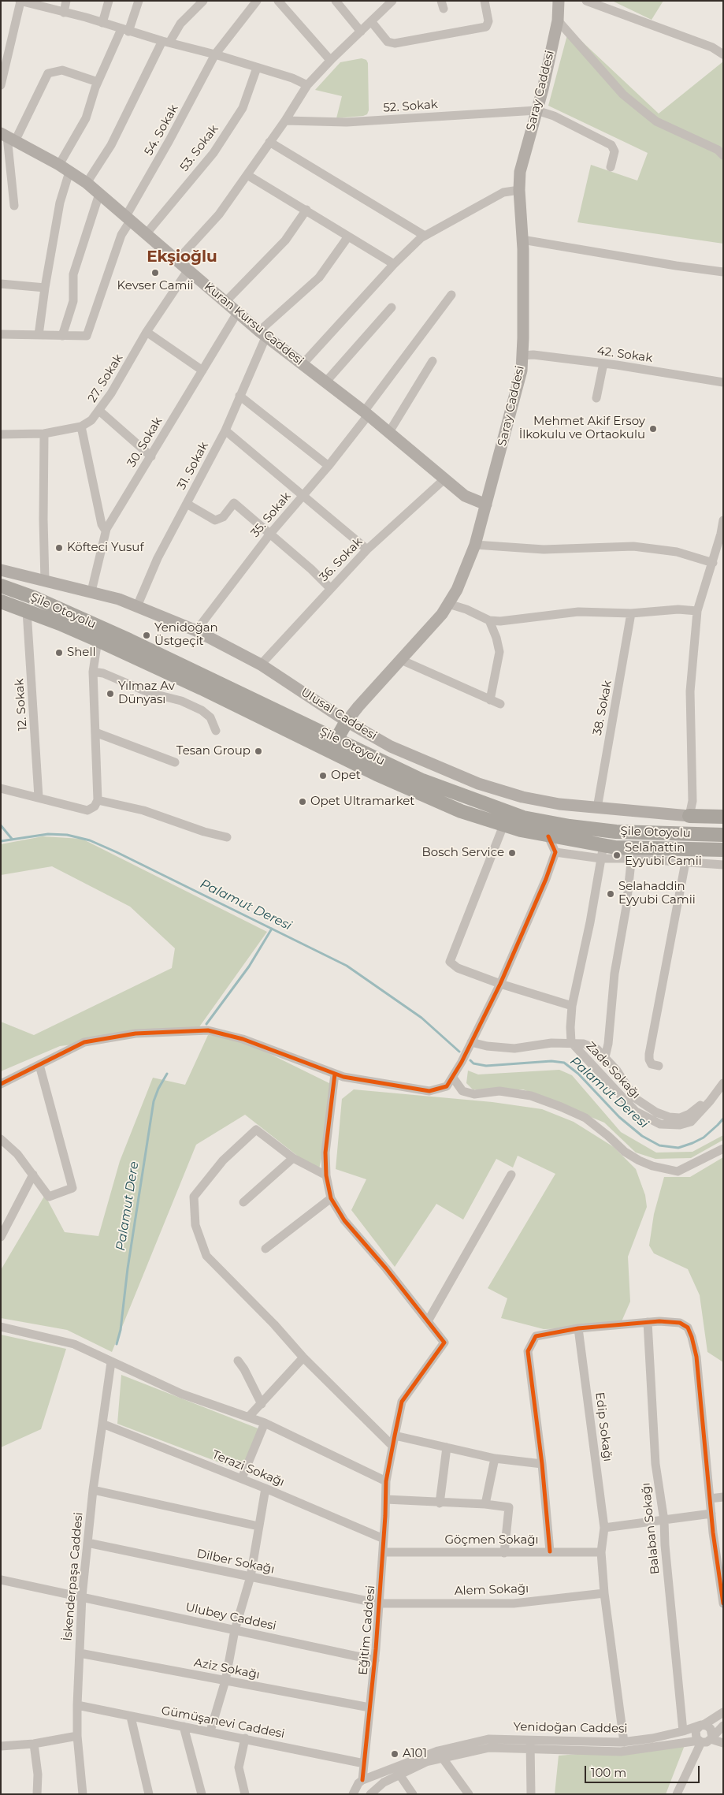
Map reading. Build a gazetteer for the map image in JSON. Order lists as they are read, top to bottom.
{
  "streets": {
    "highway": ["Şile Otoyolu"],
    "main road": ["Saray Caddesi", "Kuran Kursu Caddesi", "Ulusal Caddesi"],
    "street": [
      "52. Sokak",
      "54. Sokak",
      "53. Sokak",
      "42. Sokak",
      "27. Sokak",
      "30. Sokak",
      "31. Sokak",
      "35. Sokak",
      "36. Sokak",
      "12. Sokak",
      "38. Sokak",
      "Zade Sokağı",
      "Edip Sokağı",
      "Terazi Sokağı",
      "Balaban Sokağı",
      "Göçmen Sokağı",
      "Dilber Sokağı",
      "İskenderpaşa Caddesi",
      "Alem Sokağı",
      "Ulubey Caddesi",
      "Eğitim Caddesi",
      "Aziz Sokağı",
      "Gümüşanevi Caddesi",
      "Yenidoğan Caddesi"
    ]
  },
  "crossings": [
    ["Saray Caddesi", "52. Sokak"],
    ["Saray Caddesi", "Kuran Kursu Caddesi"],
    ["Saray Caddesi", "42. Sokak"],
    ["Saray Caddesi", "Ulusal Caddesi"],
    ["54. Sokak", "Kuran Kursu Caddesi"],
    ["53. Sokak", "Kuran Kursu Caddesi"],
    ["Kuran Kursu Caddesi", "27. Sokak"],
    ["Kuran Kursu Caddesi", "30. Sokak"],
    ["Kuran Kursu Caddesi", "31. Sokak"],
    ["Kuran Kursu Caddesi", "35. Sokak"],
    ["Kuran Kursu Caddesi", "36. Sokak"],
    ["30. Sokak", "Ulusal Caddesi"],
    ["31. Sokak", "Ulusal Caddesi"],
    ["35. Sokak", "Ulusal Caddesi"],
    ["36. Sokak", "Ulusal Caddesi"],
    ["Şile Otoyolu", "12. Sokak"],
    ["Şile Otoyolu", "Zade Sokağı"],
    ["38. Sokak", "Ulusal Caddesi"],
    ["Edip Sokağı", "Göçmen Sokağı"],
    ["Edip Sokağı", "Alem Sokağı"],
    ["Edip Sokağı", "Yenidoğan Caddesi"],
    ["Terazi Sokağı", "İskenderpaşa Caddesi"],
    ["Terazi Sokağı", "Eğitim Caddesi"],
    ["Balaban Sokağı", "Yenidoğan Caddesi"],
    ["Göçmen Sokağı", "Eğitim Caddesi"],
    ["Dilber Sokağı", "İskenderpaşa Caddesi"],
    ["Dilber Sokağı", "Alem Sokağı"],
    ["Dilber Sokağı", "Eğitim Caddesi"],
    ["İskenderpaşa Caddesi", "Ulubey Caddesi"],
    ["İskenderpaşa Caddesi", "Aziz Sokağı"],
    ["İskenderpaşa Caddesi", "Gümüşanevi Caddesi"],
    ["Alem Sokağı", "Eğitim Caddesi"],
    ["Ulubey Caddesi", "Eğitim Caddesi"],
    ["Eğitim Caddesi", "Aziz Sokağı"],
    ["Eğitim Caddesi", "Gümüşanevi Caddesi"],
    ["Eğitim Caddesi", "Yenidoğan Caddesi"]
  ],
  "districts": ["Ekşioğlu"],
  "water": ["Palamut Deresi", "Palamut Dere"],
  "places": [
    "Kevser Camii",
    "Mehmet Akif Ersoy İlkokulu ve Ortaokulu",
    "Köfteci Yusuf",
    "Yenidoğan Üstgeçit",
    "Shell",
    "Yılmaz Av Dünyası",
    "Tesan Group",
    "Opet",
    "Opet Ultramarket",
    "Bosch Service",
    "Selahattin Eyyubi Camii",
    "Selahaddin Eyyubi Camii",
    "A101"
  ],
  "scale_bar": "100 m"
}
